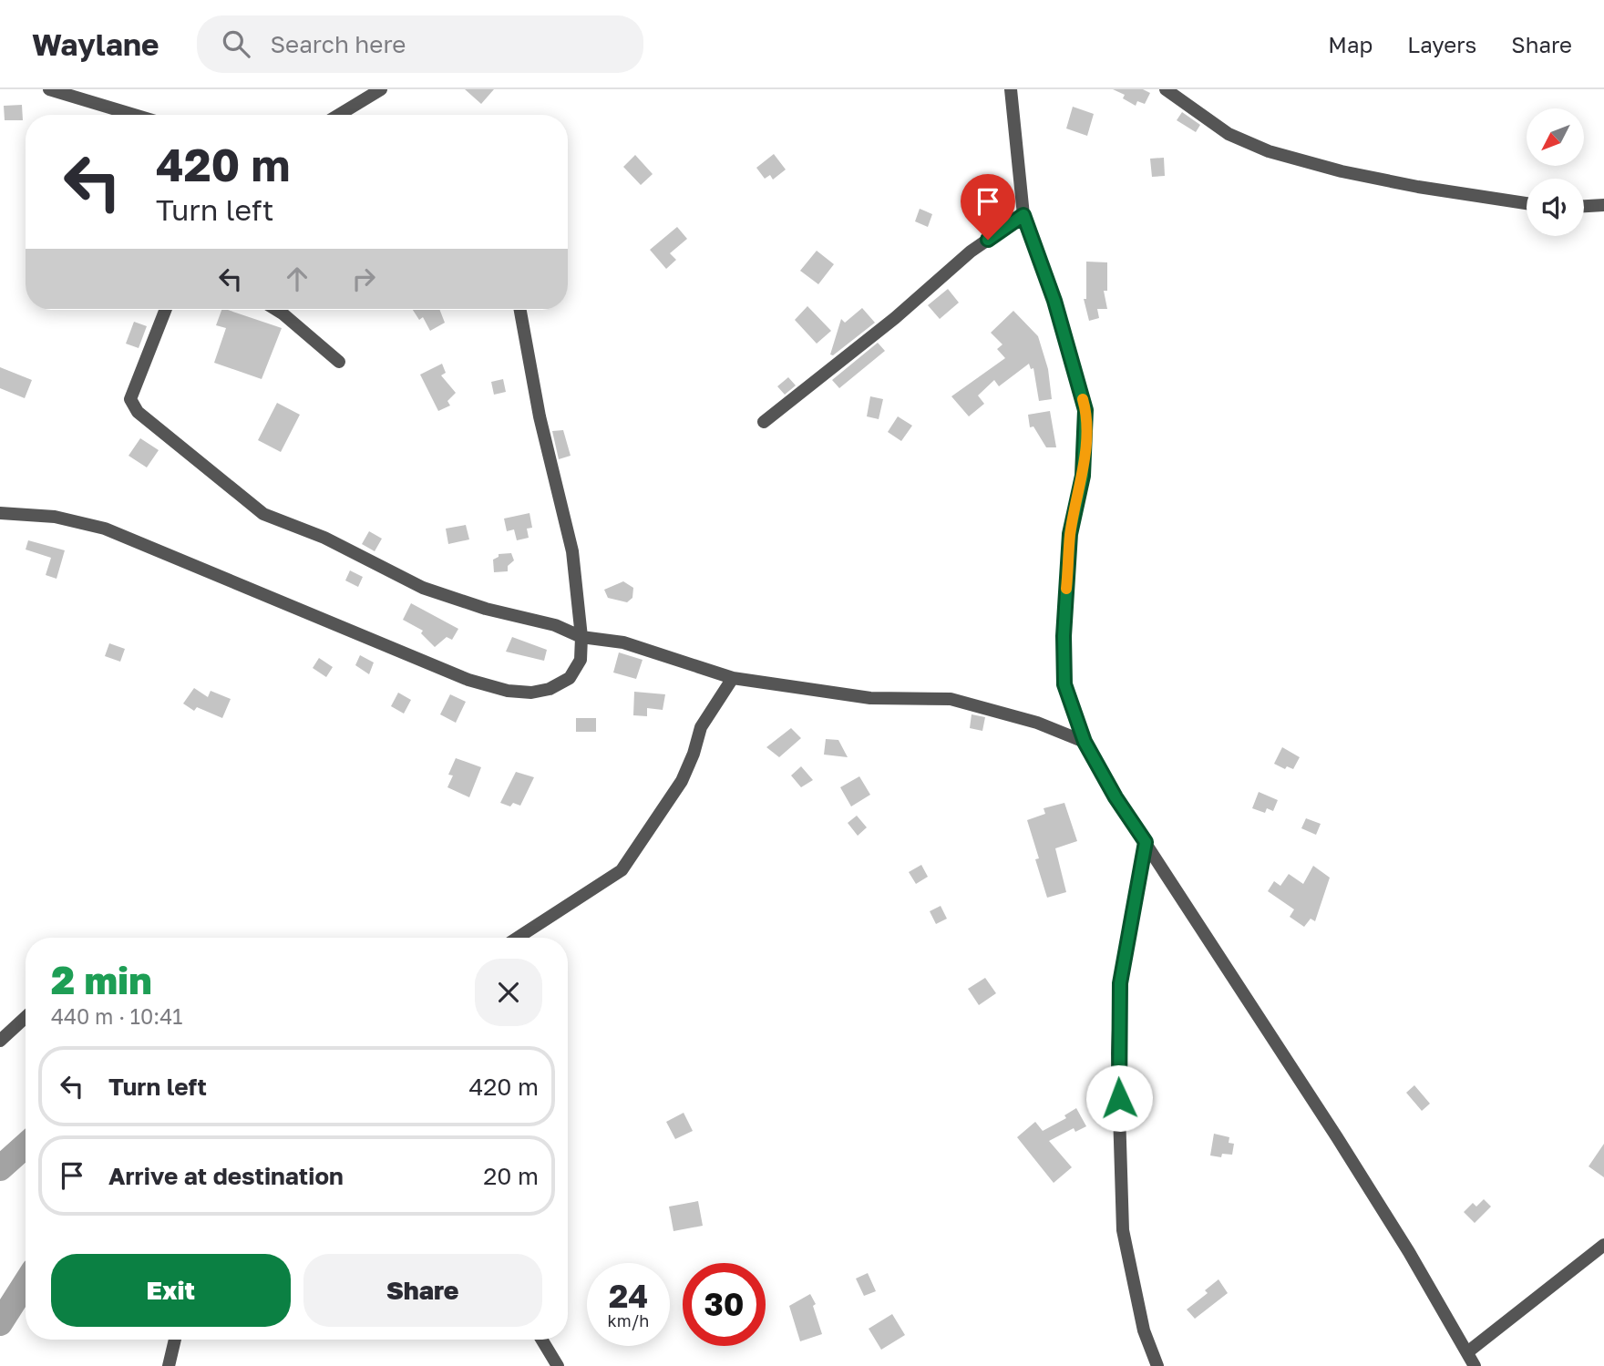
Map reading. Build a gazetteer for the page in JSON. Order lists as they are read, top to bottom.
{
  "north": "bottom left",
  "page": {
    "header": "Waylane",
    "search": "Search here",
    "nav": ["Map", "Layers", "Share"],
    "turn": ["420 m", "Turn left"],
    "heading": ["2 min", "440 m · 10:41"],
    "list": [
      {
        "name": "Turn left",
        "value": "420 m"
      },
      {
        "name": "Arrive at destination",
        "value": "20 m"
      }
    ],
    "buttons": ["Exit", "Share"],
    "speed": "24 km/h",
    "limit": "30"
  }
}
